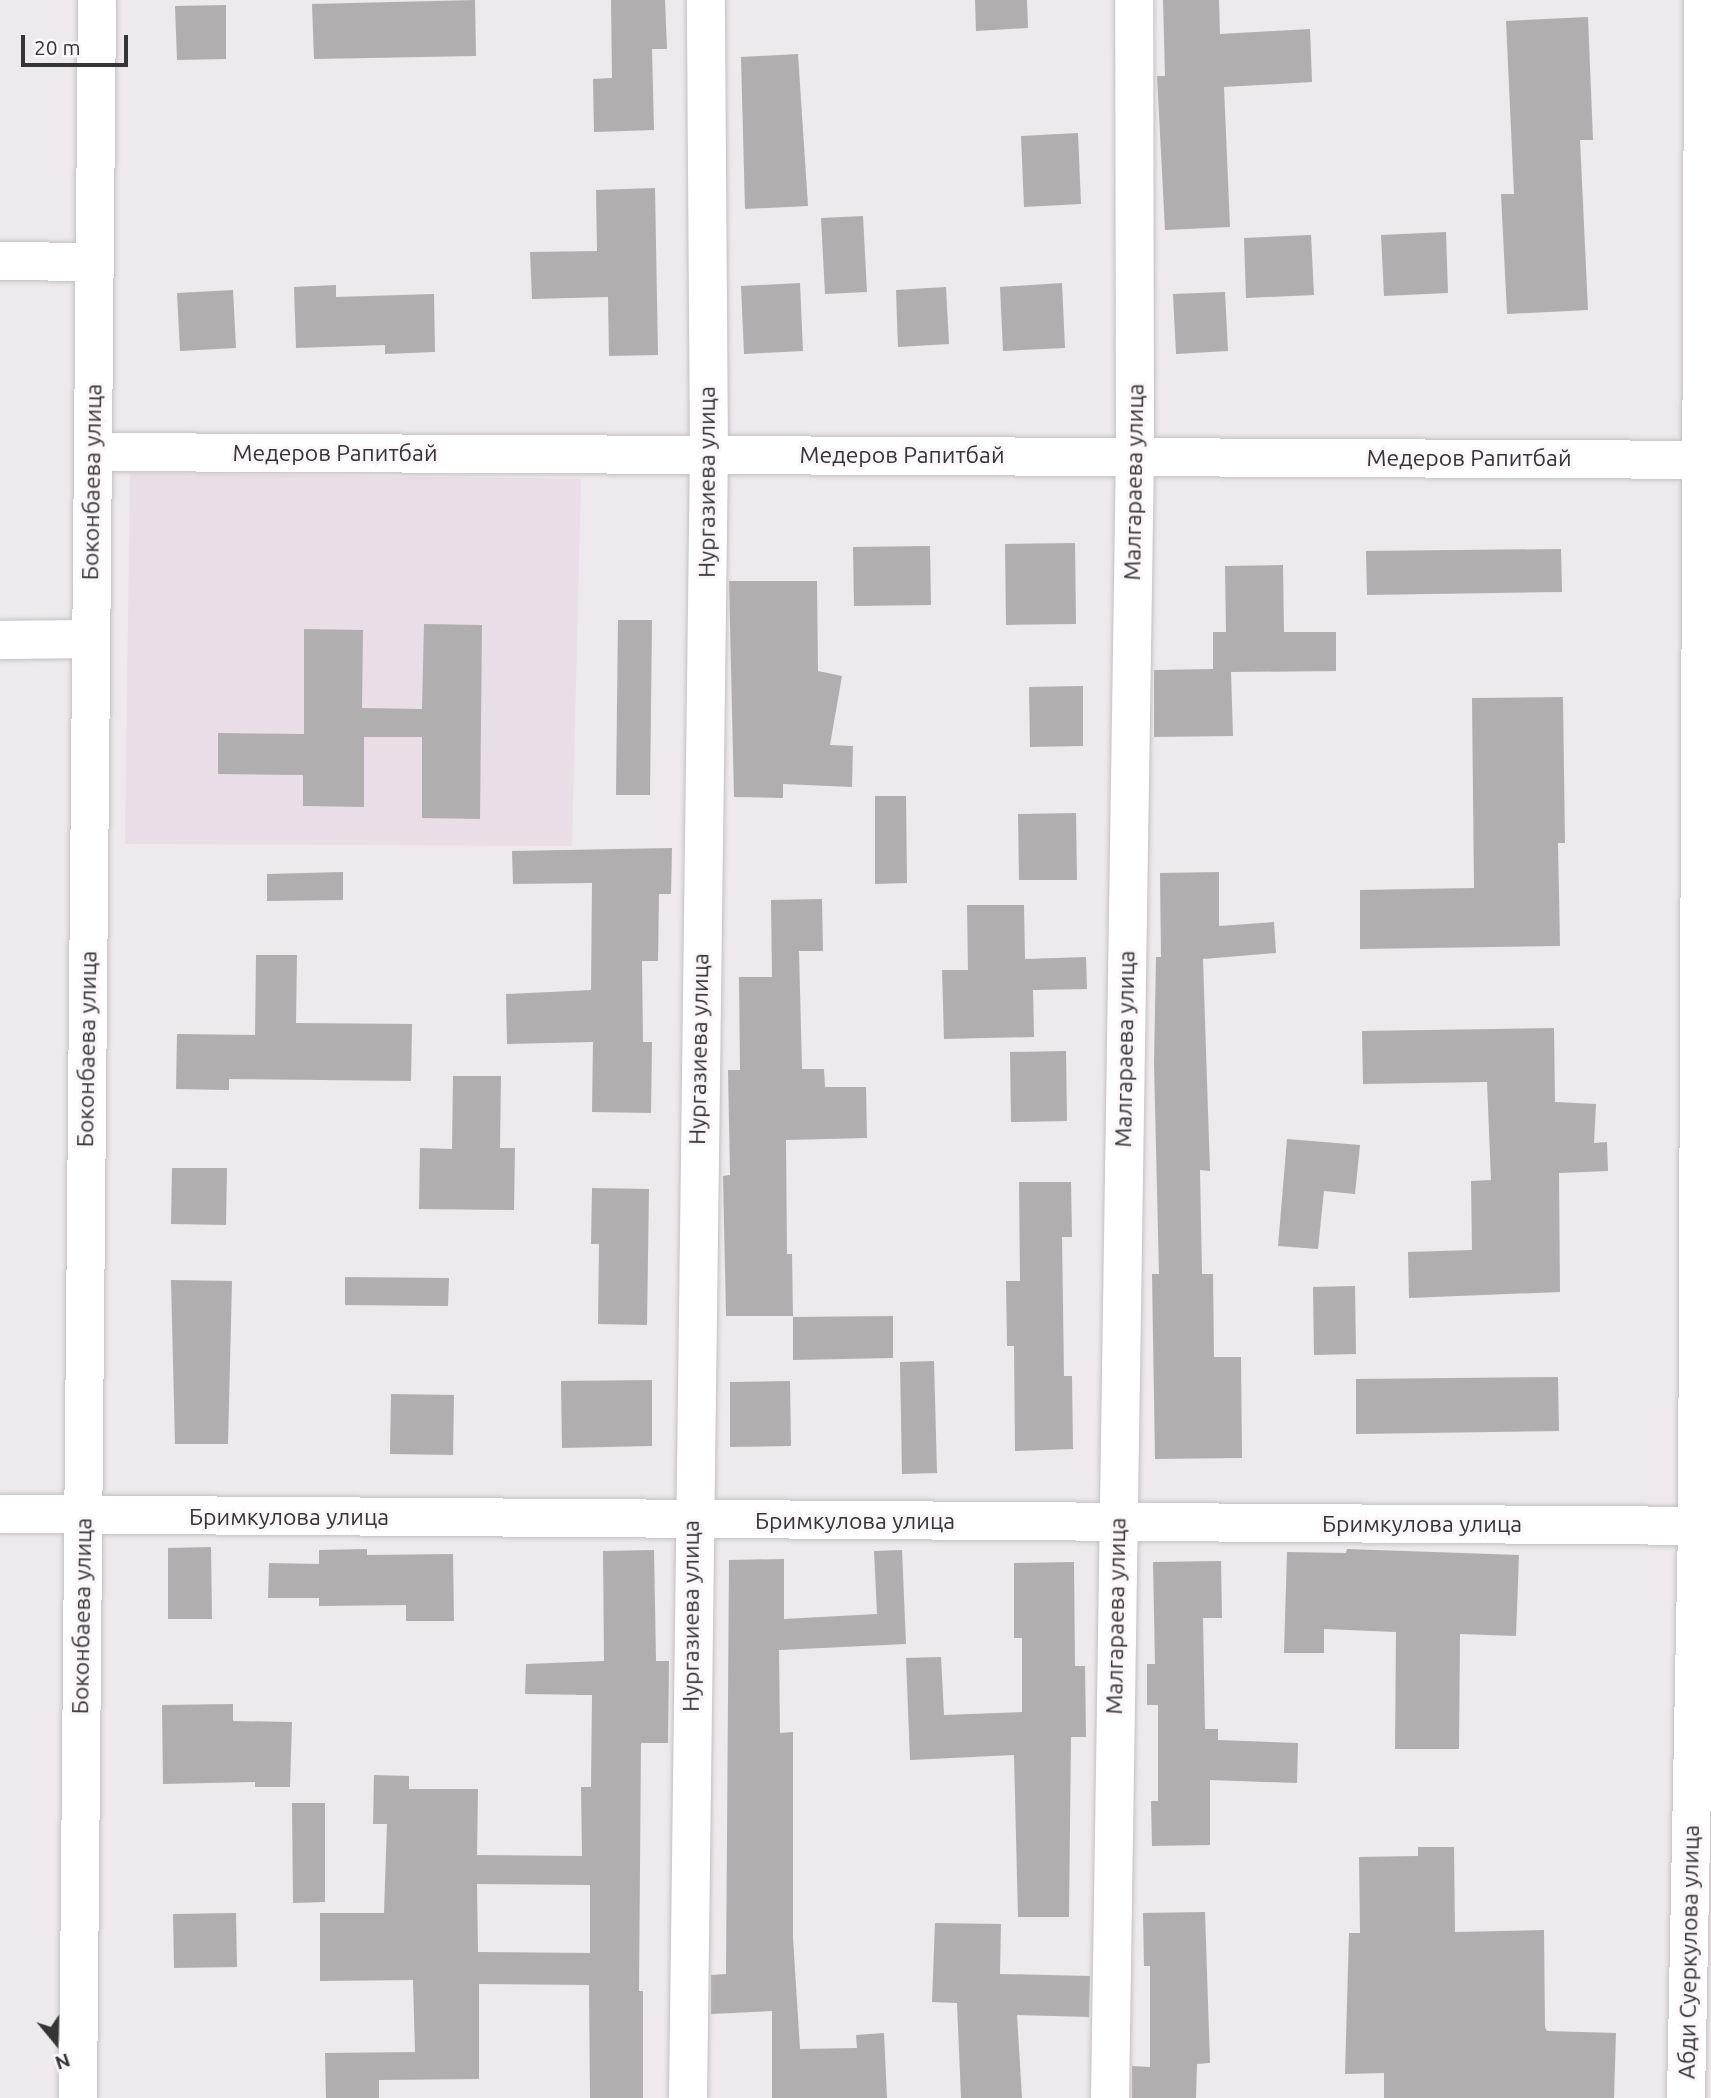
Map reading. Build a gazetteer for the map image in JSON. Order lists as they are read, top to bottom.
{
  "streets": {
    "street": [
      "Медеров Рапитбай",
      "Боконбаева улица",
      "Нургазиева улица",
      "Малгараева улица",
      "Бримкулова улица",
      "Абди Суеркулова улица"
    ]
  },
  "crossings": [
    ["Медеров Рапитбай", "Боконбаева улица"],
    ["Медеров Рапитбай", "Нургазиева улица"],
    ["Медеров Рапитбай", "Малгараева улица"],
    ["Медеров Рапитбай", "Абди Суеркулова улица"],
    ["Боконбаева улица", "Бримкулова улица"],
    ["Нургазиева улица", "Бримкулова улица"],
    ["Малгараева улица", "Бримкулова улица"],
    ["Бримкулова улица", "Абди Суеркулова улица"]
  ],
  "scale_bar": "20 m",
  "north": "bottom"
}
